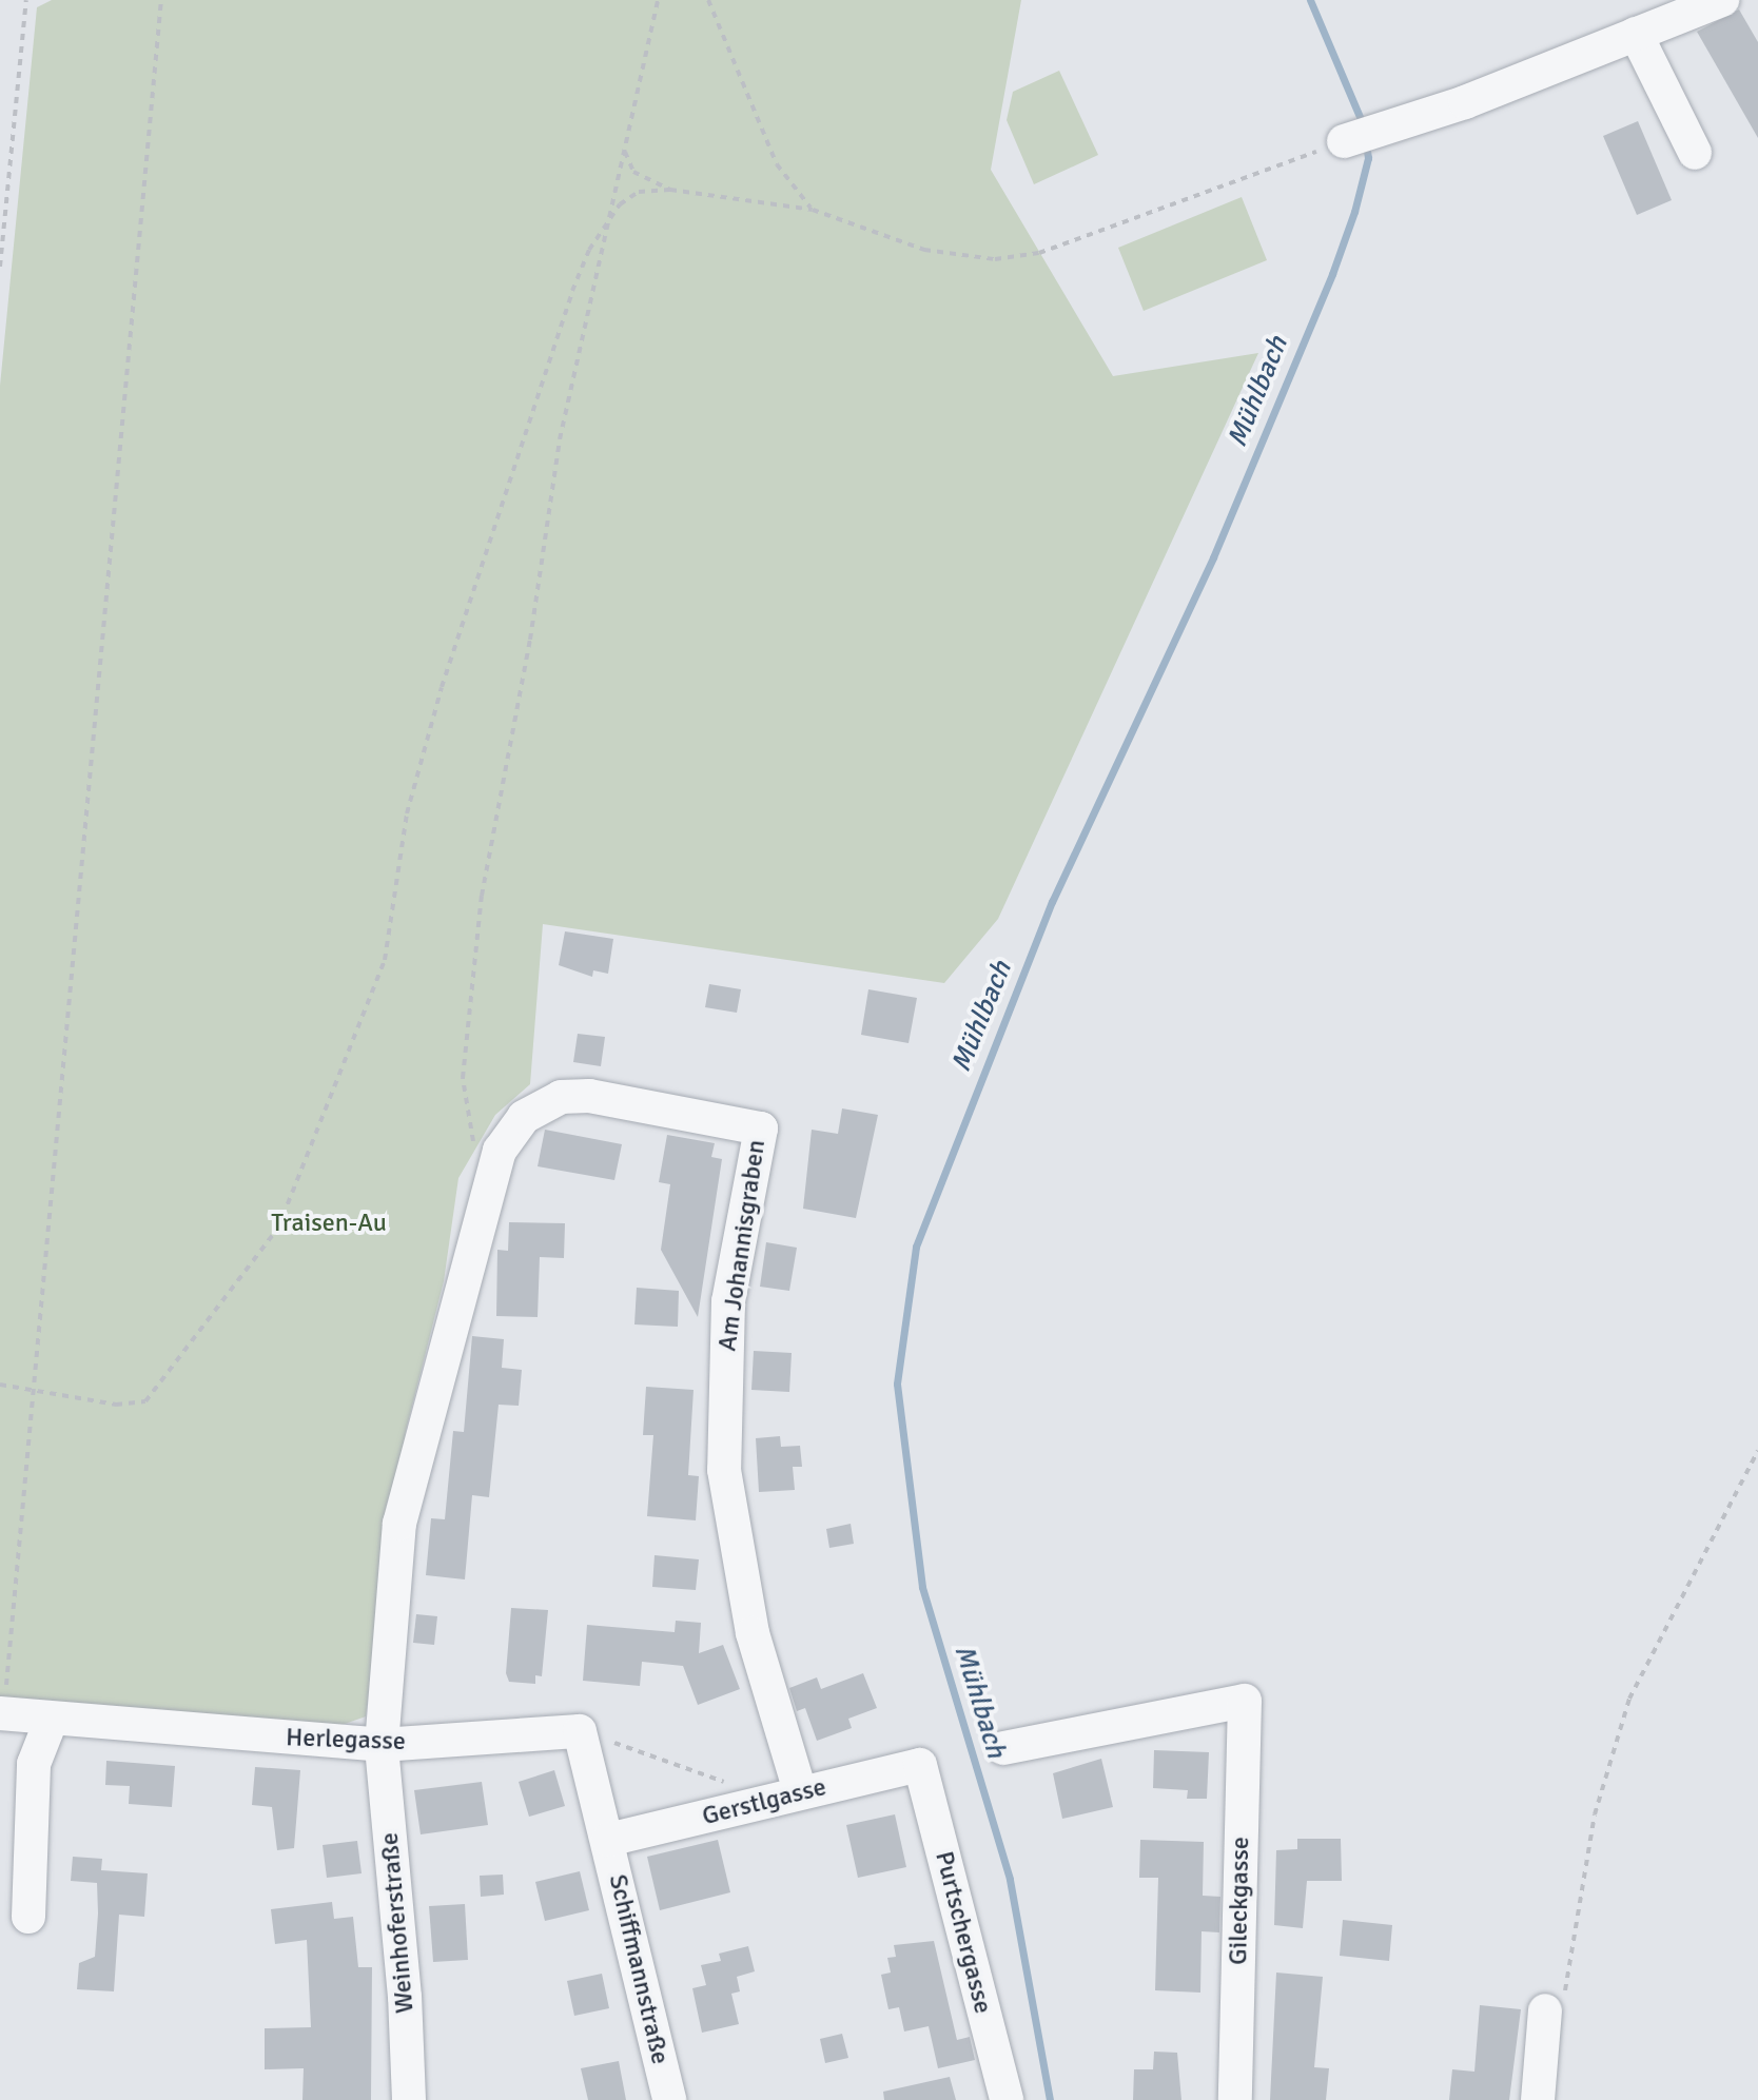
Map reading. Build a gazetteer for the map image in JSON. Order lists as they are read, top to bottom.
{
  "streets": {
    "street": [
      "Am Johannisgraben",
      "Herlegasse",
      "Gerstlgasse",
      "Gileckgasse",
      "Weinhoferstraße",
      "Purtschergasse",
      "Schiffmannstraße"
    ]
  },
  "crossings": [
    ["Am Johannisgraben", "Herlegasse"],
    ["Am Johannisgraben", "Gerstlgasse"],
    ["Am Johannisgraben", "Weinhoferstraße"],
    ["Herlegasse", "Weinhoferstraße"],
    ["Gerstlgasse", "Purtschergasse"],
    ["Gerstlgasse", "Schiffmannstraße"]
  ],
  "water": ["Mühlbach"],
  "parks": ["Traisen-Au"]
}
